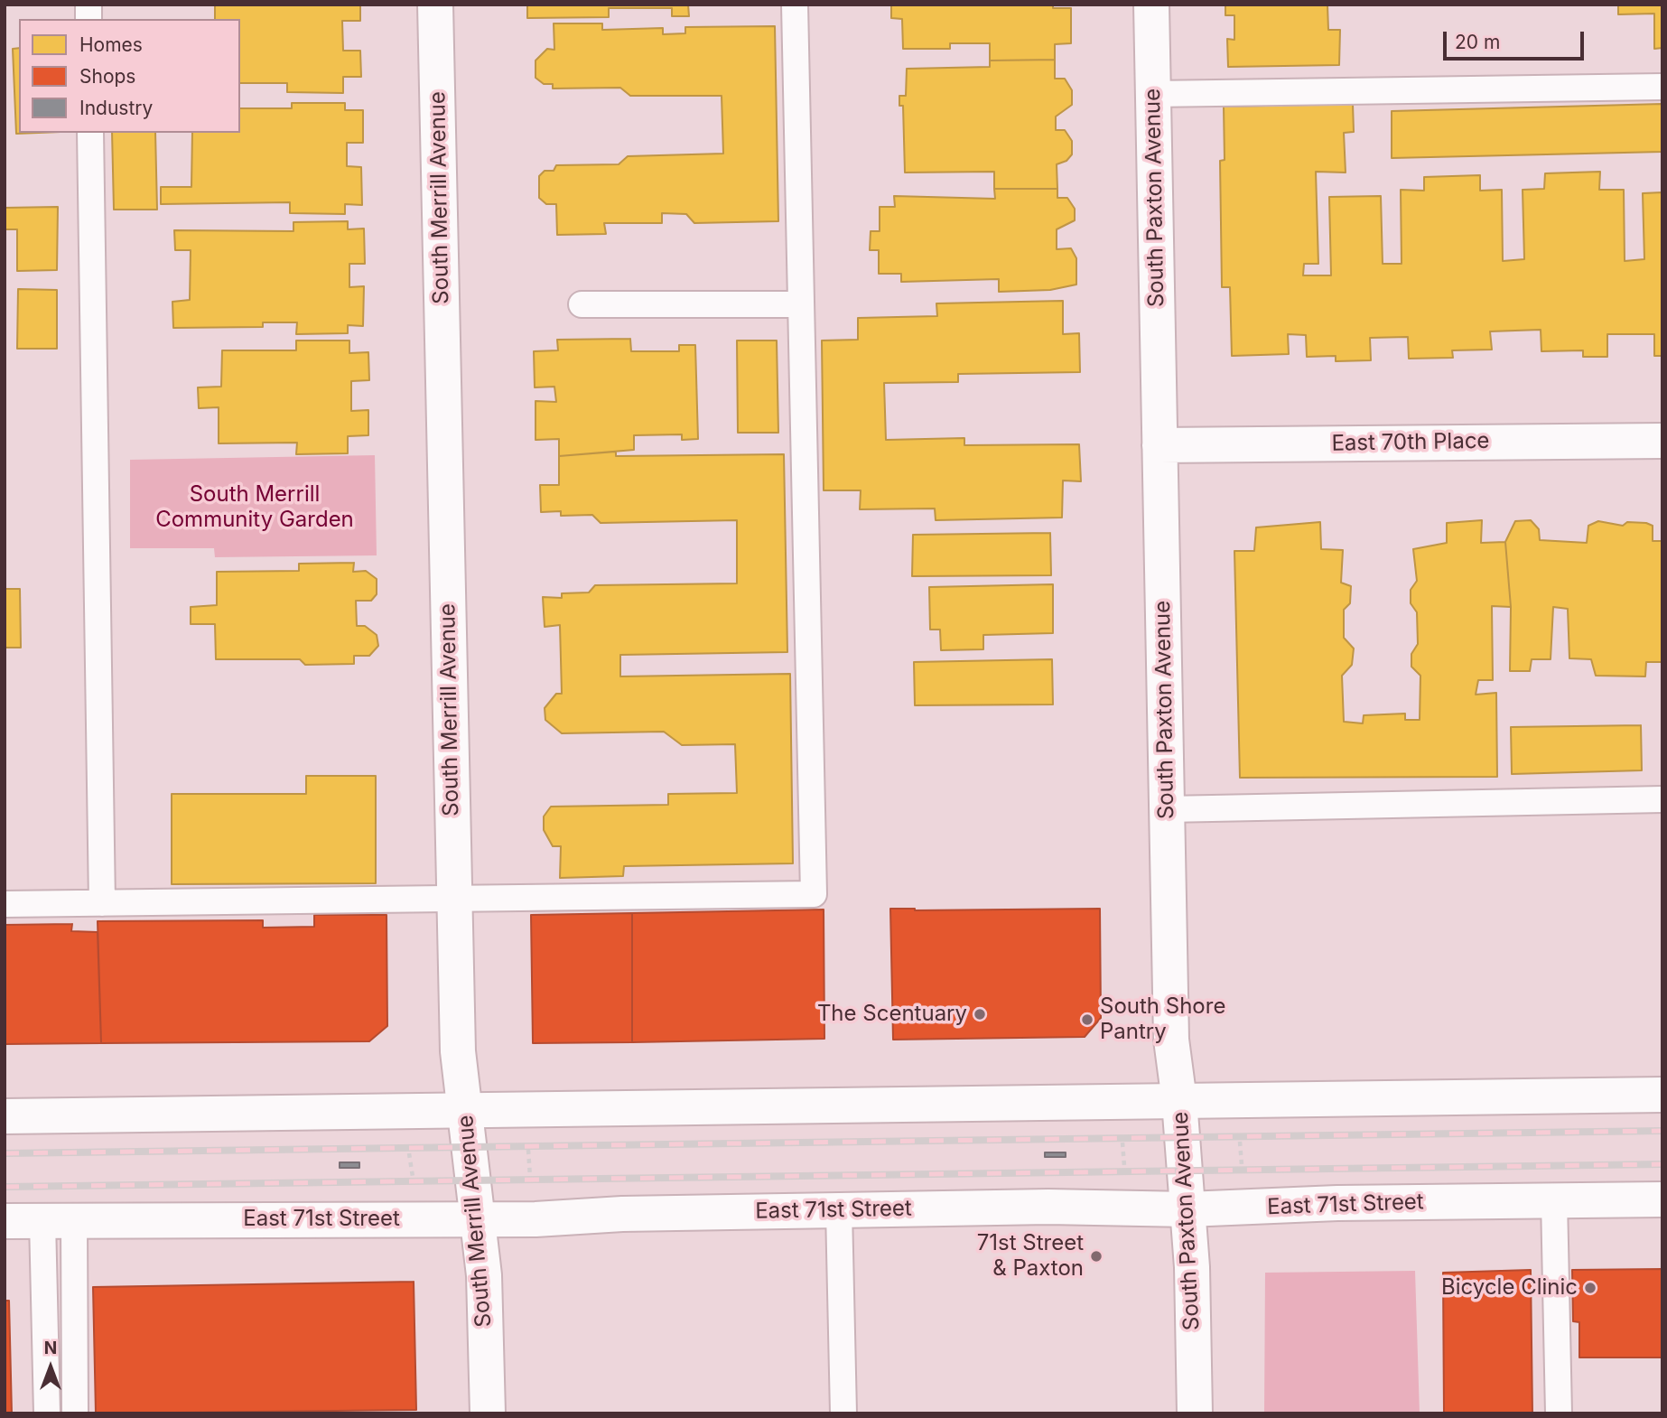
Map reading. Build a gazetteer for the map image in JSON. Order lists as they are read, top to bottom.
{
  "streets": {
    "street": [
      "South Merrill Avenue",
      "South Paxton Avenue",
      "East 70th Place",
      "East 71st Street"
    ]
  },
  "crossings": [
    ["South Merrill Avenue", "East 71st Street"],
    ["South Paxton Avenue", "East 70th Place"],
    ["South Paxton Avenue", "East 71st Street"]
  ],
  "parks": ["South Merrill Community Garden"],
  "places": [
    "The Scentuary",
    "South Shore Pantry",
    "71st Street & Paxton",
    "Bicycle Clinic"
  ],
  "legend": ["Homes", "Shops", "Industry"],
  "scale_bar": "20 m",
  "north": "top"
}
